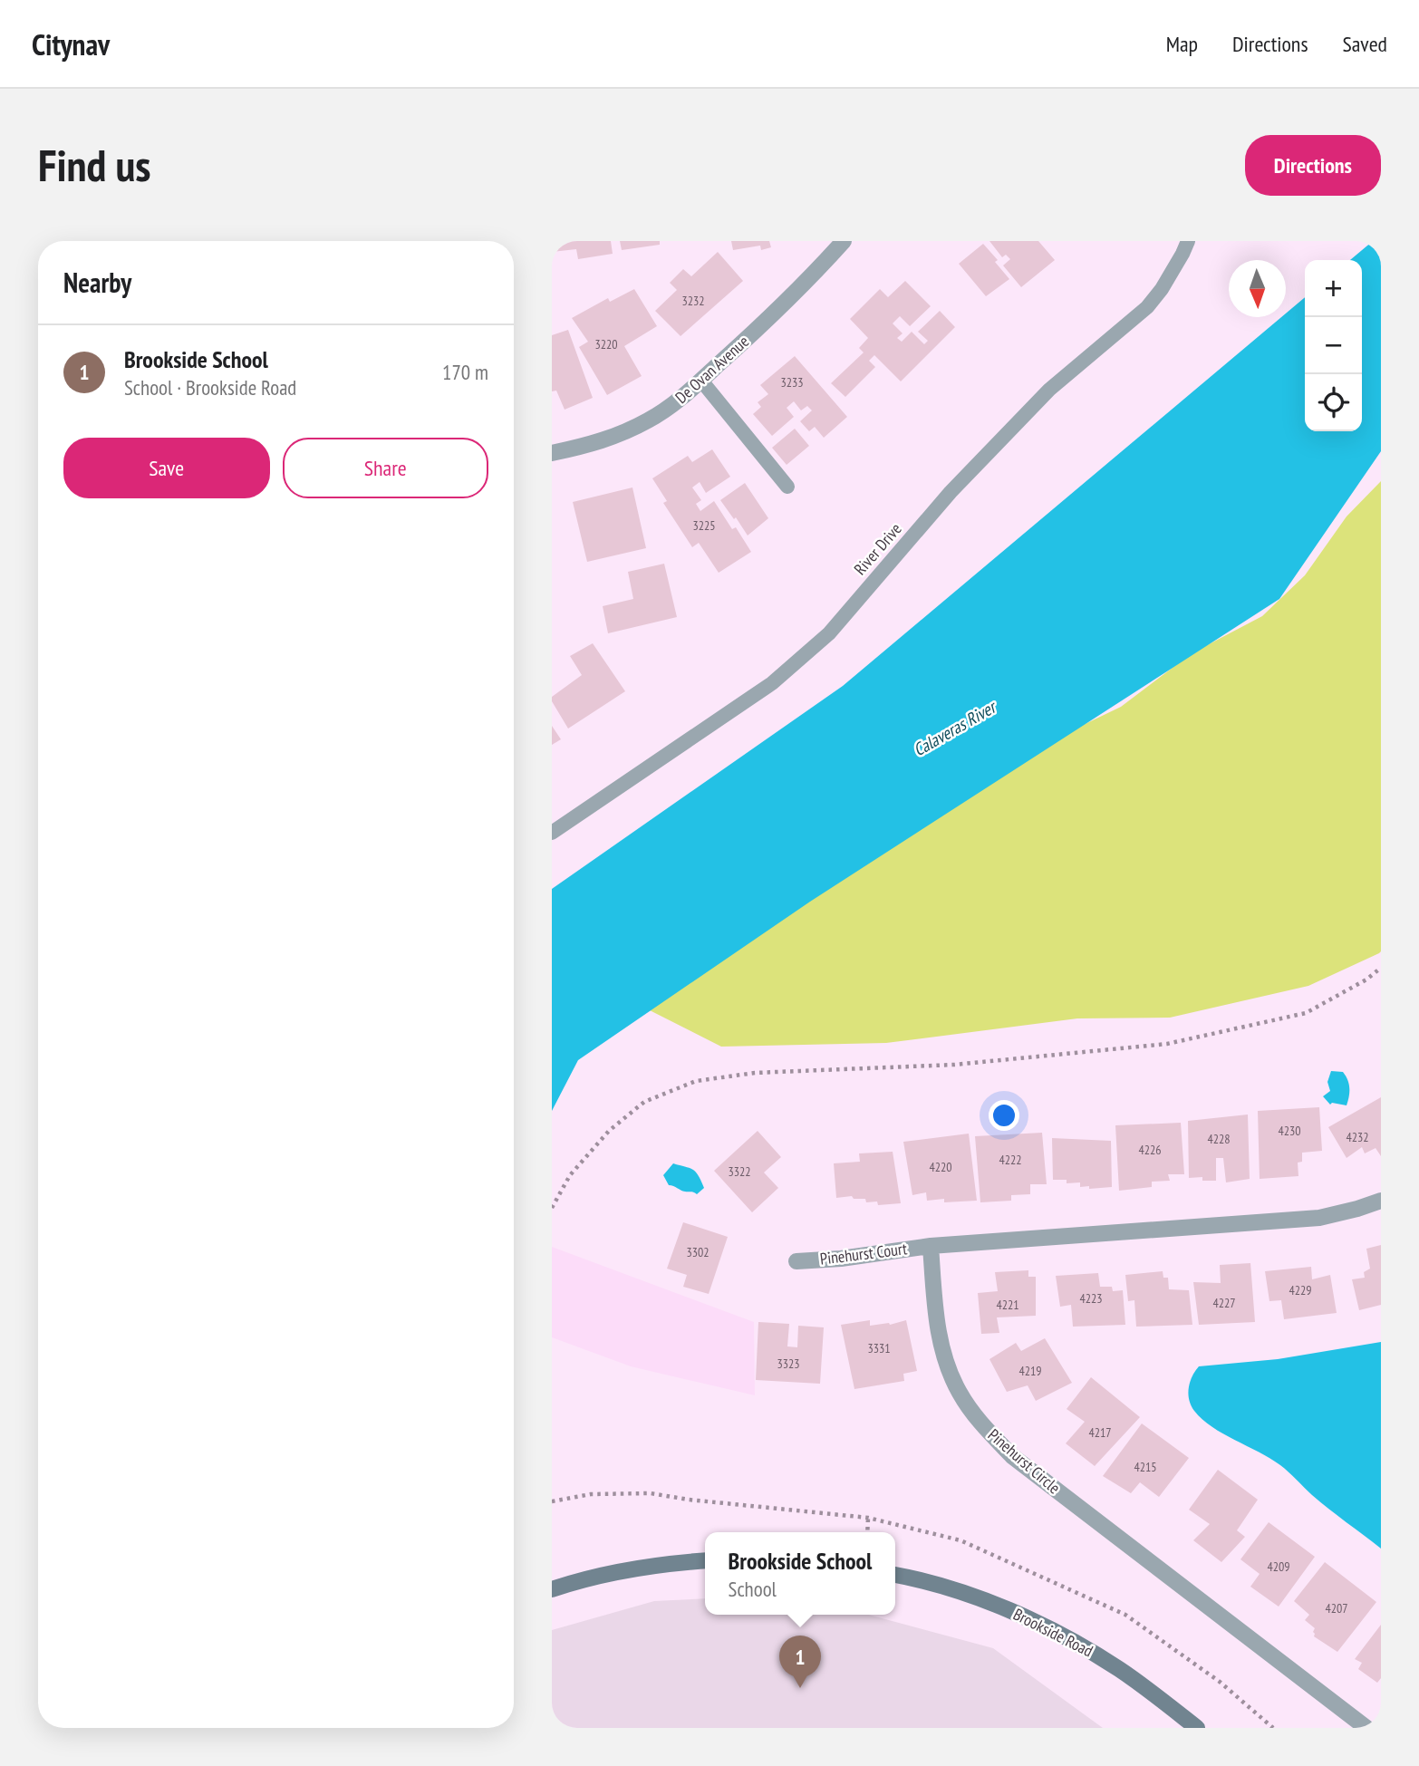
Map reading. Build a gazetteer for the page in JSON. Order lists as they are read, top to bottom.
{
  "streets": {
    "street": [
      "De Ovan Avenue",
      "Pinehurst Court",
      "Pinehurst Circle",
      "Brookside Road"
    ],
    "lane": ["River Drive"]
  },
  "crossings": [
    ["Pinehurst Court", "Pinehurst Circle"]
  ],
  "water": ["Calaveras River"],
  "house_numbers": [
    "3232",
    "3220",
    "3233",
    "3225",
    "4230",
    "4232",
    "4228",
    "4226",
    "4222",
    "4220",
    "3322",
    "3302",
    "4229",
    "4223",
    "4227",
    "4221",
    "3331",
    "3323",
    "4219",
    "4217",
    "4215",
    "4209",
    "4207"
  ],
  "north": "bottom",
  "page": {
    "header": "Citynav",
    "nav": ["Map", "Directions", "Saved"],
    "buttons": [
      "Directions",
      ["Save", "Share"]
    ],
    "title": "Find us",
    "heading": "Nearby",
    "map_buttons": ["+", "−"],
    "list": [
      {
        "mark": "1",
        "name": "Brookside School",
        "note": "School · Brookside Road",
        "value": "170 m"
      }
    ],
    "popup": ["Brookside School", "School"],
    "pins": "1"
  }
}
